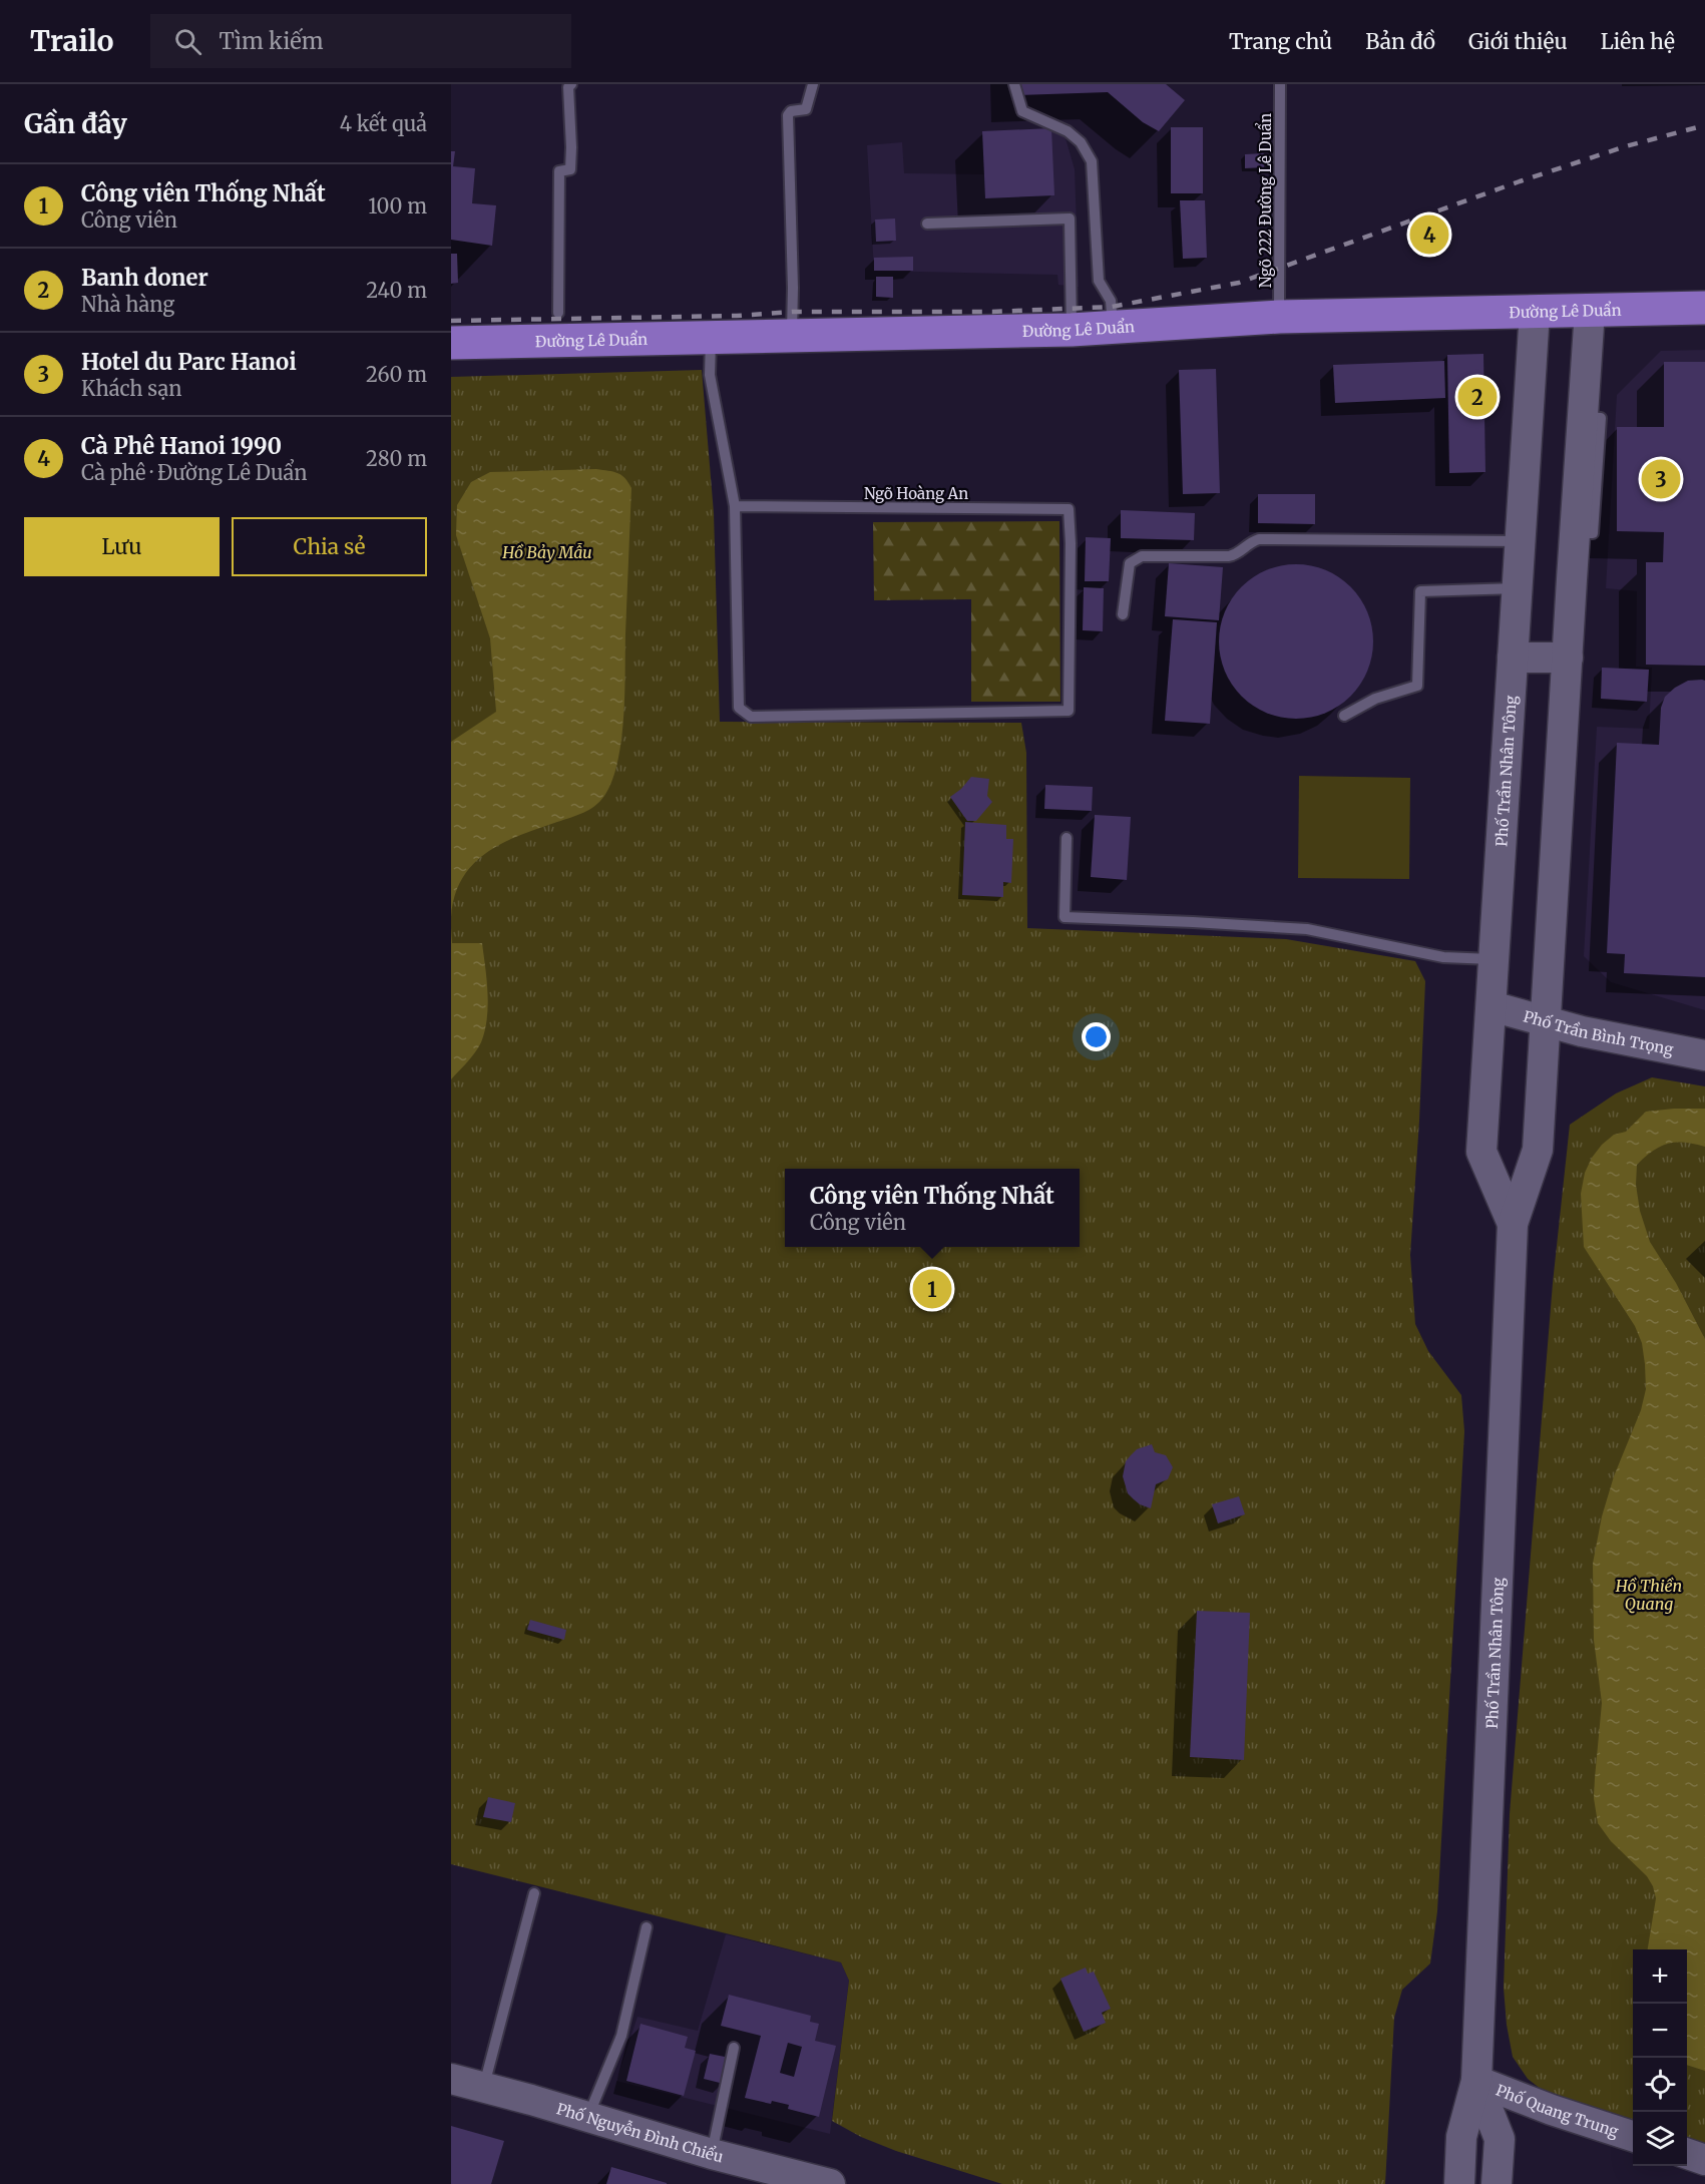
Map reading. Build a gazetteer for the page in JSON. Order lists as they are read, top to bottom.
{
  "streets": {
    "main road": ["Đường Lê Duẩn"],
    "street": [
      "Phố Trần Nhân Tông",
      "Phố Trần Bình Trọng",
      "Phố Quang Trung",
      "Phố Nguyễn Đình Chiểu"
    ],
    "lane": ["Ngõ 222 Đường Lê Duẩn", "Ngõ Hoàng An"]
  },
  "crossings": [
    ["Ngõ 222 Đường Lê Duẩn", "Đường Lê Duẩn"],
    ["Đường Lê Duẩn", "Phố Trần Nhân Tông"],
    ["Phố Trần Nhân Tông", "Phố Trần Bình Trọng"],
    ["Phố Trần Nhân Tông", "Phố Quang Trung"]
  ],
  "water": ["Hồ Bảy Mẫu", "Hồ Thiền Quang"],
  "page": {
    "header": "Trailo",
    "search": "Tìm kiếm",
    "nav": [
      "Trang chủ",
      "Bản đồ",
      "Giới thiệu",
      "Liên hệ"
    ],
    "heading": ["Gần đây", "4 kết quả"],
    "list": [
      {
        "mark": "1",
        "name": "Công viên Thống Nhất",
        "note": "Công viên",
        "value": "100 m"
      },
      {
        "mark": "2",
        "name": "Banh doner",
        "note": "Nhà hàng",
        "value": "240 m"
      },
      {
        "mark": "3",
        "name": "Hotel du Parc Hanoi",
        "note": "Khách sạn",
        "value": "260 m"
      },
      {
        "mark": "4",
        "name": "Cà Phê Hanoi 1990",
        "note": "Cà phê · Đường Lê Duẩn",
        "value": "280 m"
      }
    ],
    "pins": [
      "4",
      "2",
      "3",
      "1"
    ],
    "buttons": ["Lưu", "Chia sẻ"],
    "popup": ["Công viên Thống Nhất", "Công viên"],
    "map_buttons": ["+", "−"]
  }
}
